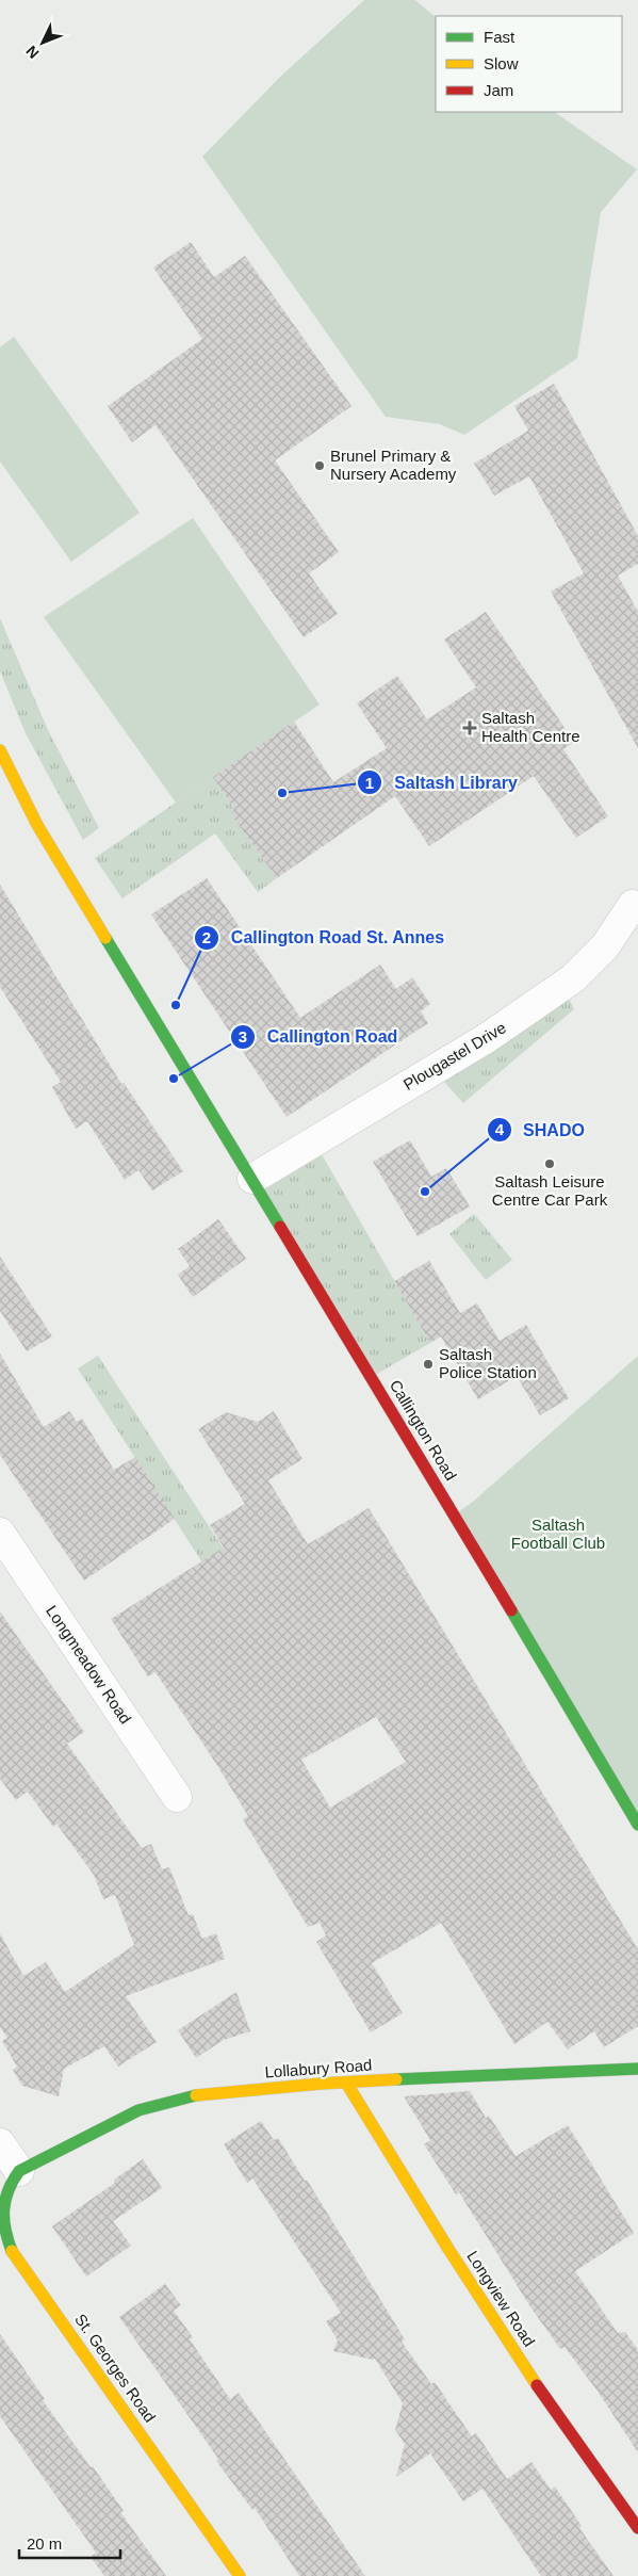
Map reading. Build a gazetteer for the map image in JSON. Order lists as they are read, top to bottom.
{
  "streets": {
    "street": [
      "Plougastel Drive",
      "Callington Road",
      "Longmeadow Road",
      "Lollabury Road",
      "Longview Road",
      "St. Georges Road"
    ]
  },
  "crossings": [
    ["Plougastel Drive", "Callington Road"],
    ["Lollabury Road", "Longview Road"],
    ["Lollabury Road", "St. Georges Road"]
  ],
  "parks": ["Saltash Football Club"],
  "places": {
    "other": [
      "Brunel Primary & Nursery Academy",
      "Saltash Library",
      "Callington Road St. Annes",
      "Callington Road",
      "Saltash Leisure Centre Car Park",
      "SHADO",
      "Saltash Police Station"
    ],
    "health": ["Saltash Health Centre"]
  },
  "legend": ["Fast", "Slow", "Jam"],
  "scale_bar": "20 m",
  "north": "bottom left"
}
